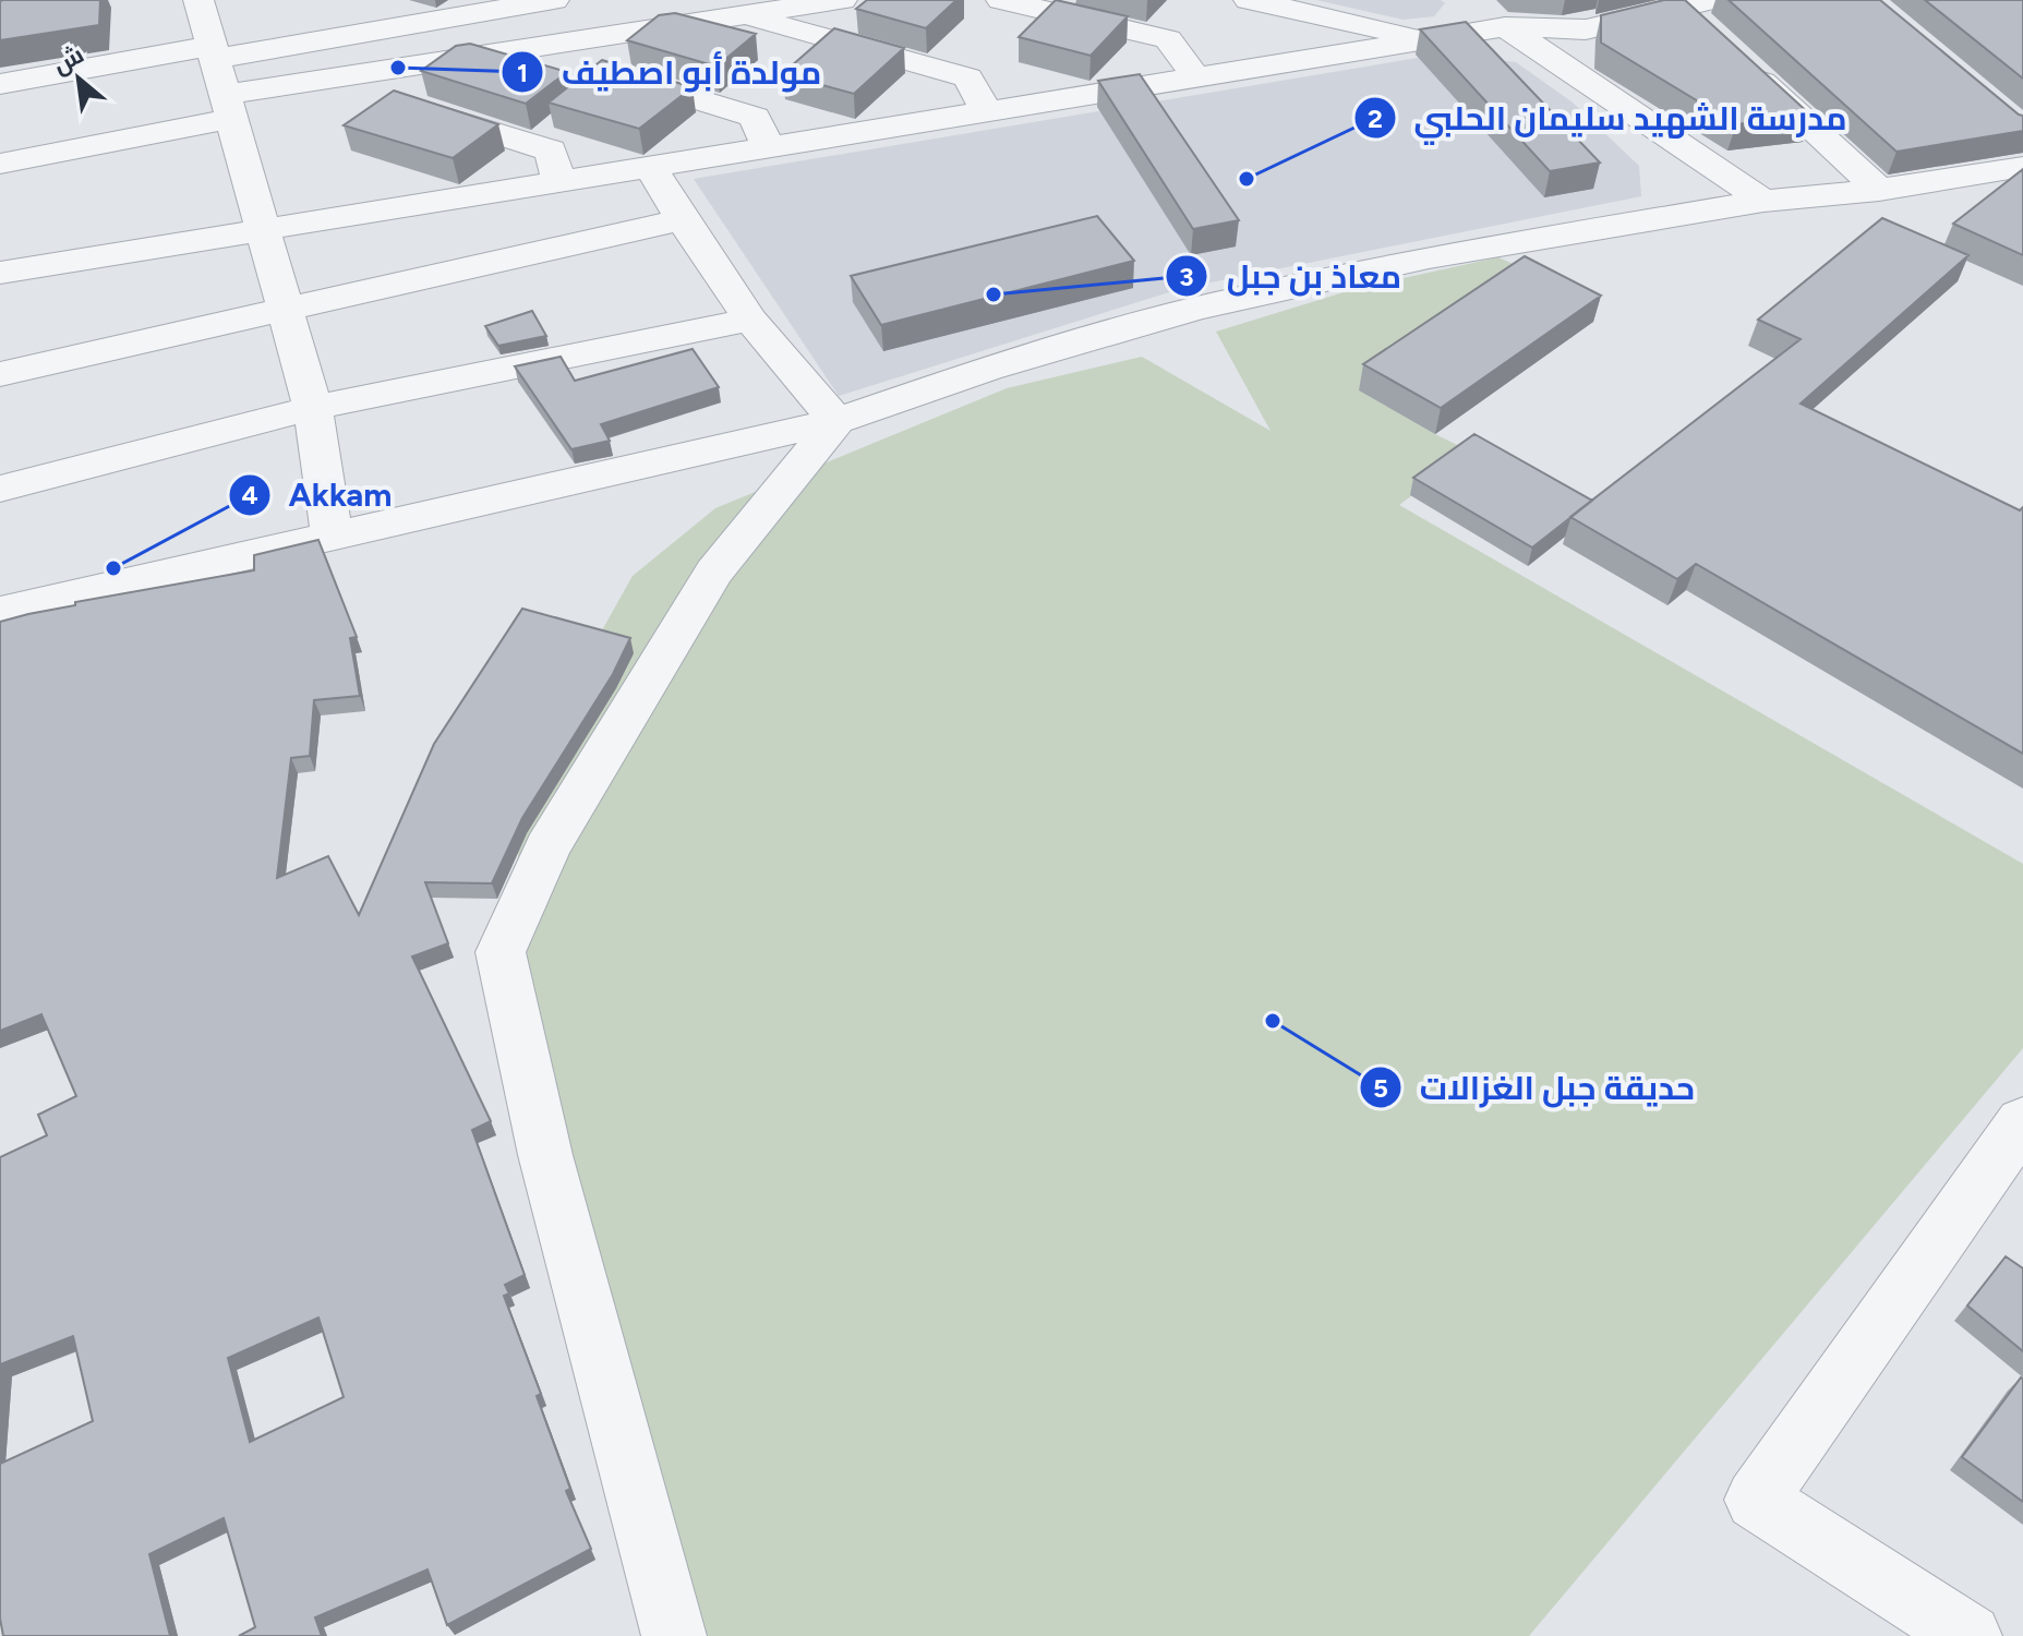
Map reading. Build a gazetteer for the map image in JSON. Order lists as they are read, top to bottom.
{
  "places": [
    "مولدة أبو اصطيف",
    "مدرسة الشهيد سليمان الحلبي",
    "معاذ بن جبل",
    "Akkam",
    "حديقة جبل الغزالات"
  ],
  "north": "top left"
}
